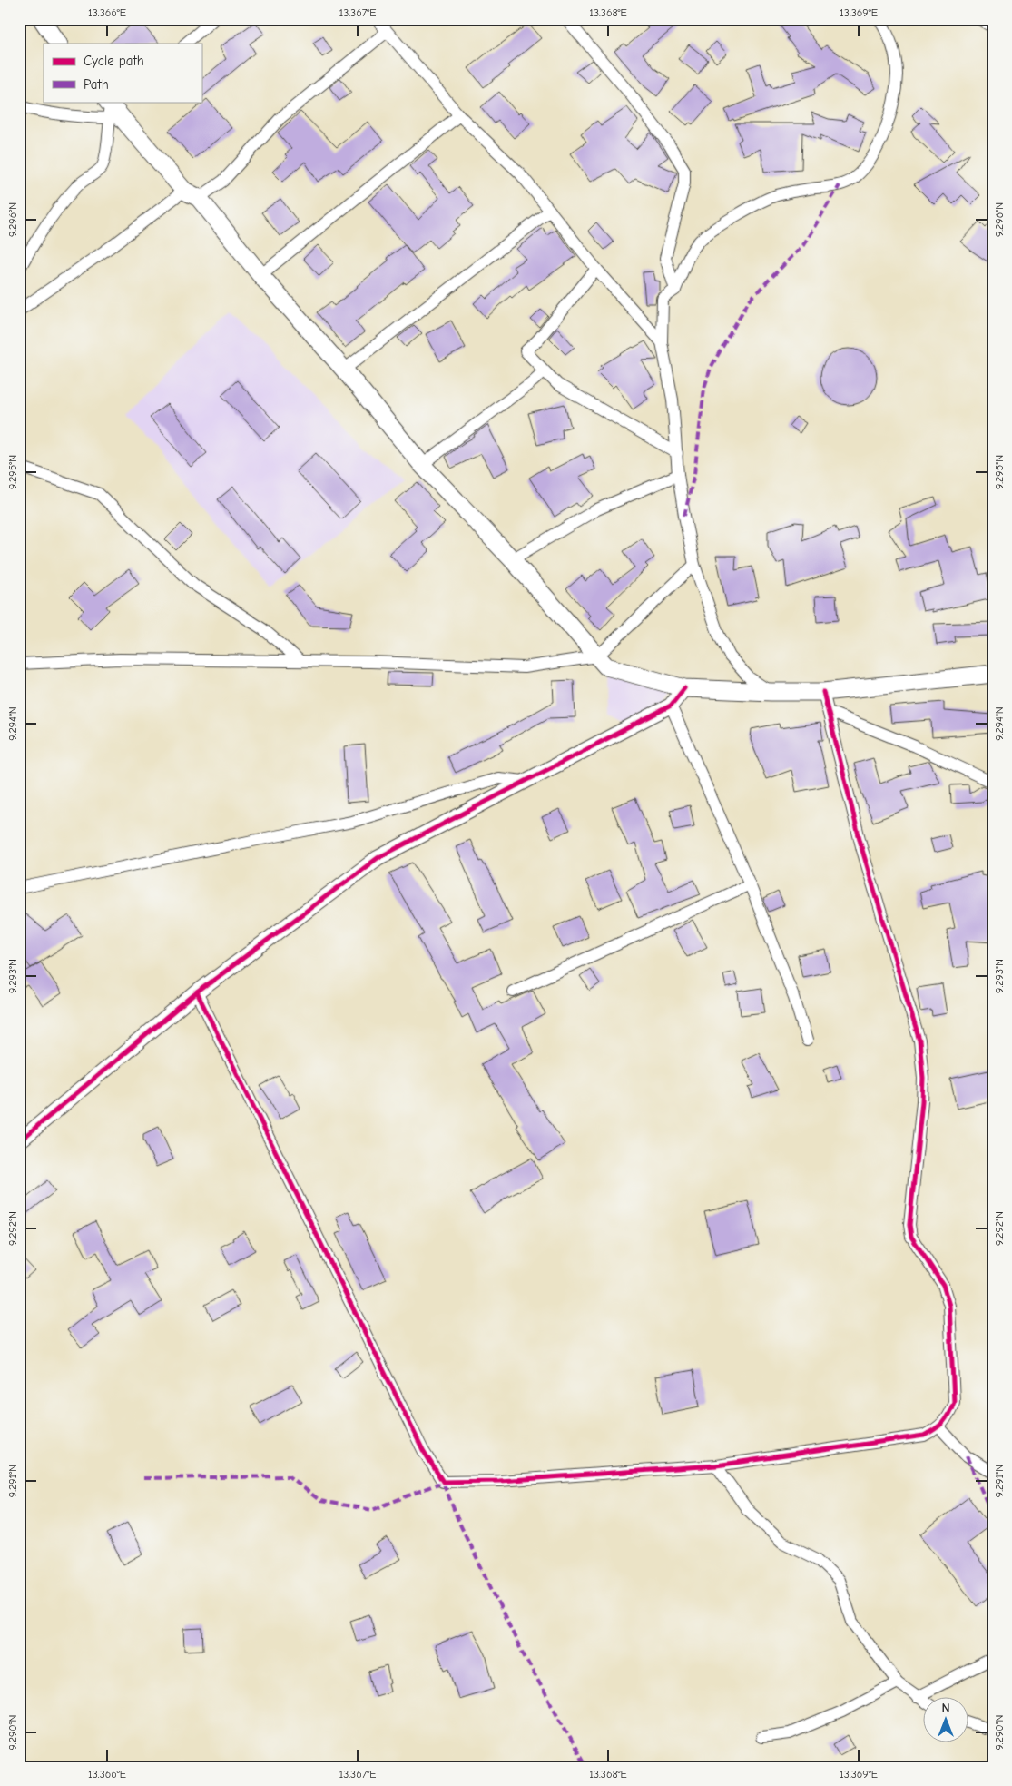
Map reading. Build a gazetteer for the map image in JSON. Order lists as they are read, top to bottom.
{
  "legend": ["Cycle path", "Path"],
  "north": "top",
  "coordinates": [
    "13.366°E",
    "13.367°E",
    "13.368°E",
    "13.369°E",
    "9.296°N",
    "9.295°N",
    "9.294°N",
    "9.293°N",
    "9.292°N",
    "9.291°N",
    "9.290°N"
  ]
}
